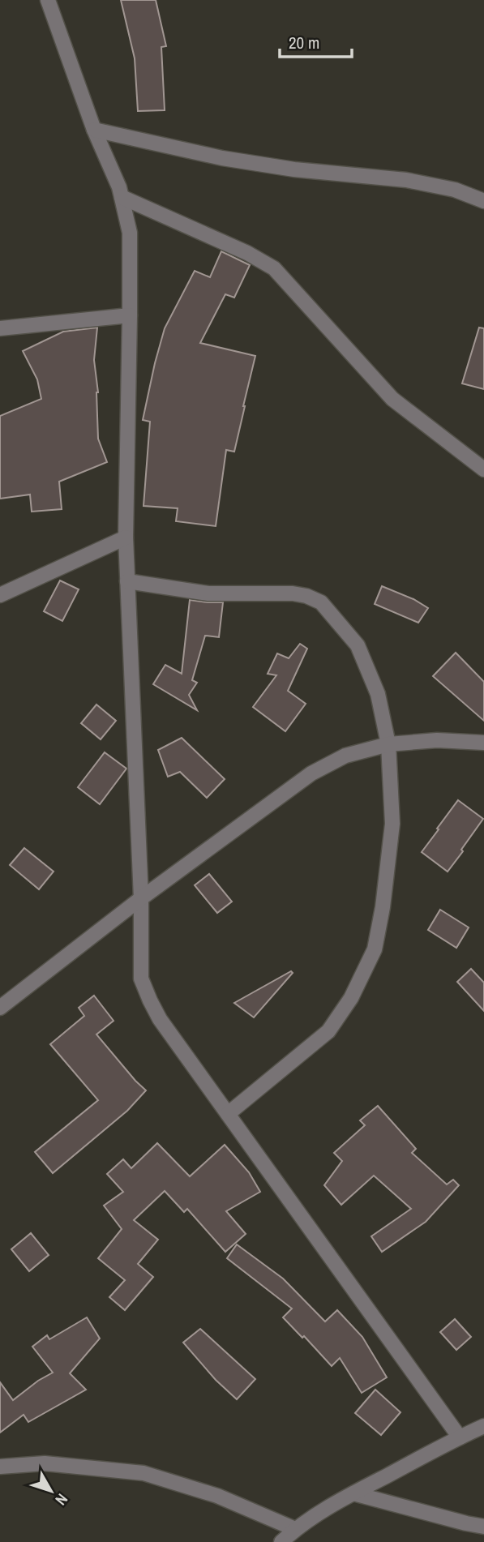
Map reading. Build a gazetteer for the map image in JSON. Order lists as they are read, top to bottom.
{
  "scale_bar": "20 m",
  "north": "bottom right"
}
